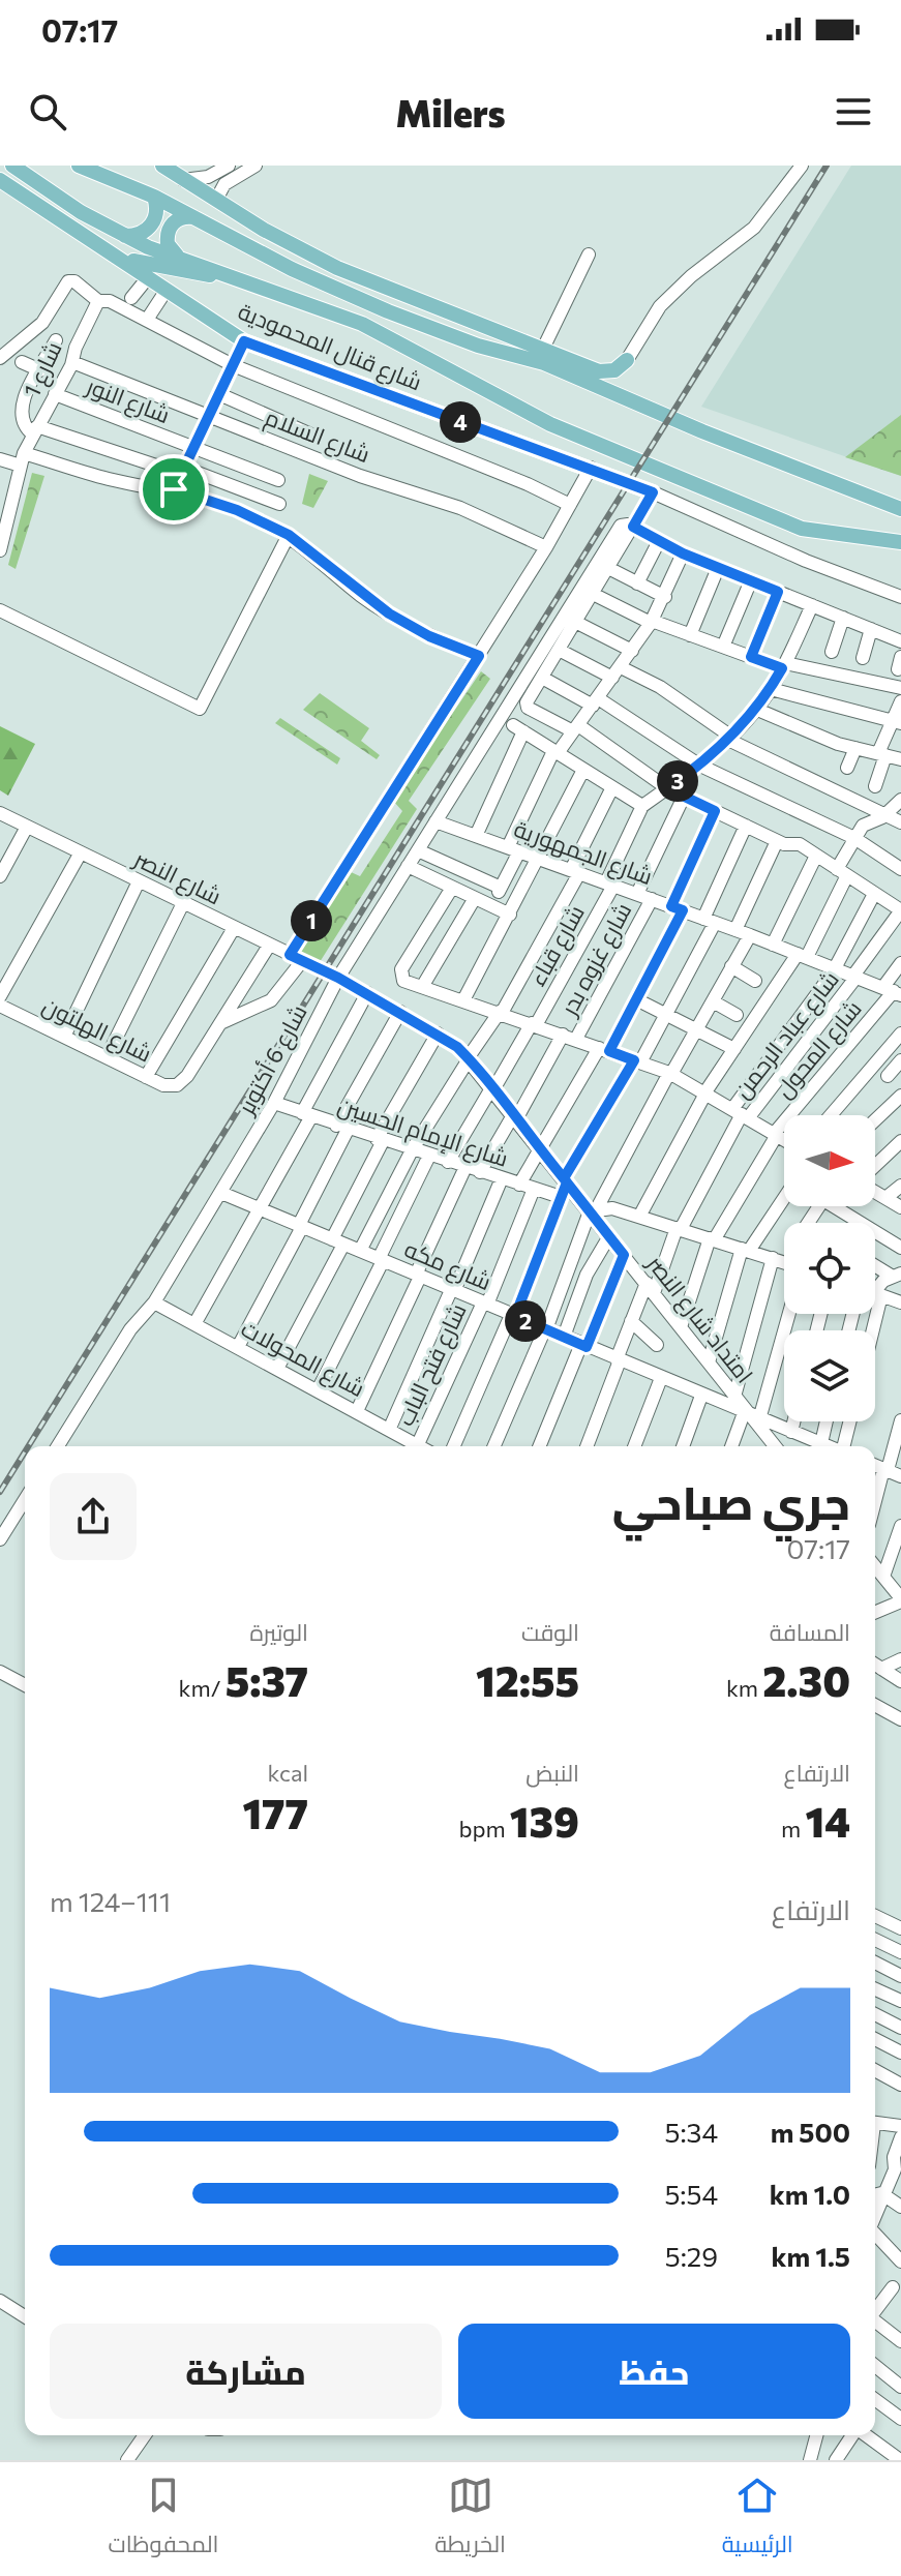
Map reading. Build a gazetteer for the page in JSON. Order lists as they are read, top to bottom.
{
  "streets": {
    "main road": ["شارع قنال المحمودية"],
    "street": [
      "شارع 1",
      "شارع النور",
      "شارع السلام",
      "شارع الجمهورية",
      "شارع النصر",
      "شارع قباء",
      "شارع غزوه بدر",
      "شارع الهلتون",
      "شارع عباد الرحمن",
      "شارع المحول",
      "شارع 6 أكتوبر",
      "شارع الإمام الحسين",
      "شارع مكه",
      "امتداد شارع النصر",
      "شارع المحولات",
      "شارع فتح الباب"
    ]
  },
  "crossings": [
    ["شارع 1", "شارع النور"],
    ["شارع 1", "شارع السلام"],
    ["شارع الجمهورية", "شارع قباء"],
    ["شارع الجمهورية", "شارع غزوه بدر"],
    ["شارع الجمهورية", "شارع عباد الرحمن"],
    ["شارع الجمهورية", "شارع المحول"],
    ["شارع الجمهورية", "شارع 6 أكتوبر"],
    ["شارع النصر", "شارع 6 أكتوبر"],
    ["شارع النصر", "امتداد شارع النصر"],
    ["شارع قباء", "شارع الإمام الحسين"],
    ["شارع قباء", "امتداد شارع النصر"],
    ["شارع غزوه بدر", "شارع الإمام الحسين"],
    ["شارع غزوه بدر", "امتداد شارع النصر"],
    ["شارع المحول", "امتداد شارع النصر"],
    ["شارع 6 أكتوبر", "شارع الإمام الحسين"],
    ["شارع 6 أكتوبر", "شارع مكه"],
    ["شارع 6 أكتوبر", "امتداد شارع النصر"],
    ["شارع 6 أكتوبر", "شارع المحولات"],
    ["شارع الإمام الحسين", "شارع فتح الباب"],
    ["شارع مكه", "امتداد شارع النصر"],
    ["شارع مكه", "شارع فتح الباب"],
    ["شارع المحولات", "شارع فتح الباب"]
  ],
  "north": "right",
  "page": {
    "status": "07:17",
    "header": "Milers",
    "pins": [
      "4",
      "3",
      "1",
      "2"
    ],
    "heading": ["جري صباحي", "07:17"],
    "stats": [
      ["المسافة", "2.30 km"],
      ["الوقت", "12:55"],
      ["الوتيرة", "5:37 /km"],
      ["الارتفاع", "14 m"],
      ["النبض", "139 bpm"],
      ["kcal", "177"]
    ],
    "chart": ["الارتفاع", "111–124 m"],
    "list": [
      {
        "name": "500 m",
        "note": "5:34"
      },
      {
        "name": "1.0 km",
        "note": "5:54"
      },
      {
        "name": "1.5 km",
        "note": "5:29"
      }
    ],
    "buttons": ["حفظ", "مشاركة"],
    "tabs": ["الرئيسية", "الخريطة", "المحفوظات"]
  }
}
